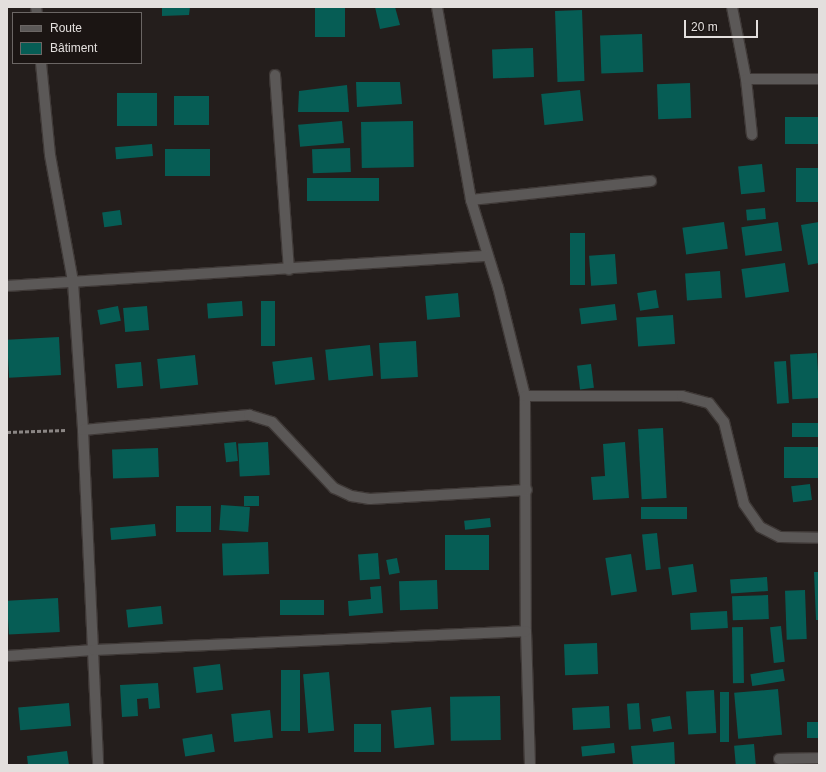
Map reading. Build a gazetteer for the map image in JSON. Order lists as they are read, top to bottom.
{
  "legend": ["Route", "Bâtiment"],
  "scale_bar": "20 m"
}
